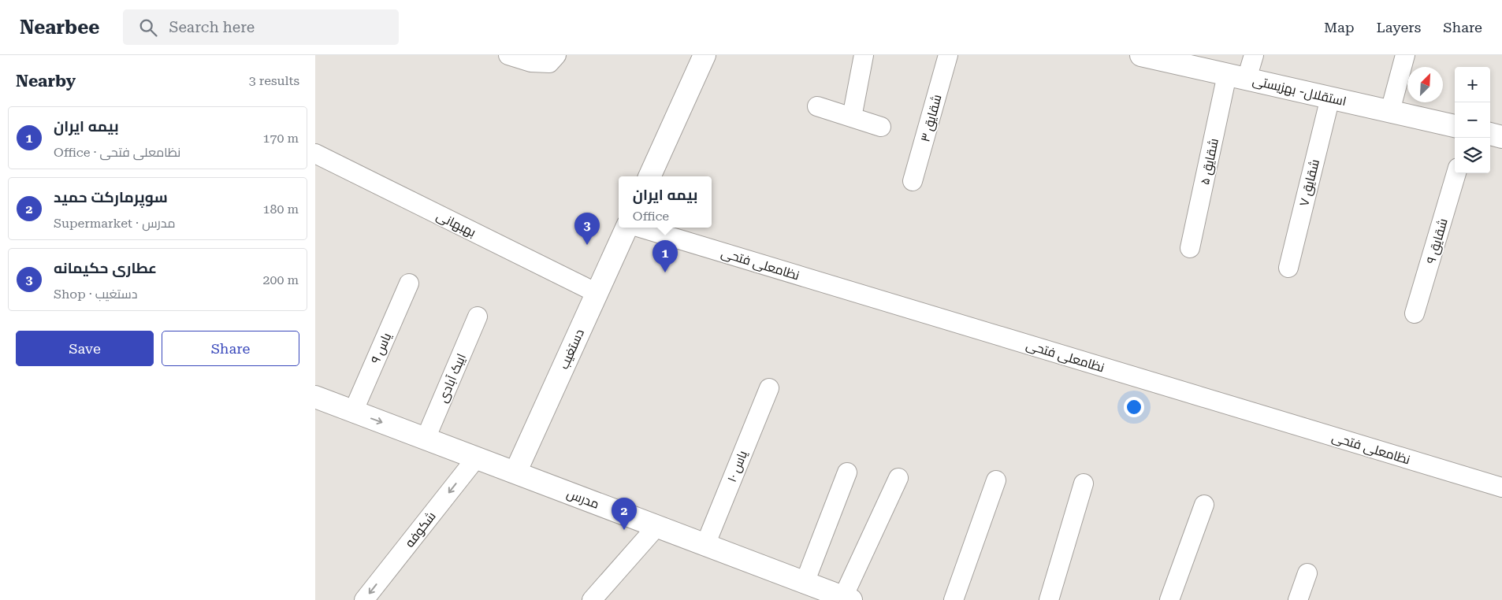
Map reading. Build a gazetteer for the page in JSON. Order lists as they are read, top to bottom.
{
  "streets": {
    "street": [
      "استقلال- بهزیستی",
      "شقایق ۳",
      "شقایق ۵",
      "شقایق ۷",
      "بهبهانی",
      "شقایق ۹",
      "نظامعلی فتحی",
      "یاس ۹",
      "دستغیب",
      "ایبک آبادی",
      "یاس ۱۰",
      "مدرس",
      "شکوفه"
    ]
  },
  "crossings": [
    ["استقلال- بهزیستی", "شقایق ۵"],
    ["استقلال- بهزیستی", "شقایق ۷"],
    ["بهبهانی", "دستغیب"],
    ["یاس ۹", "مدرس"],
    ["دستغیب", "مدرس"],
    ["ایبک آبادی", "مدرس"],
    ["یاس ۱۰", "مدرس"],
    ["مدرس", "شکوفه"]
  ],
  "one_way": ["شکوفه"],
  "north": "top right",
  "page": {
    "header": "Nearbee",
    "search": "Search here",
    "nav": ["Map", "Layers", "Share"],
    "heading": ["Nearby", "3 results"],
    "map_buttons": ["+", "−"],
    "list": [
      {
        "mark": "1",
        "name": "بیمه ایران",
        "note": "Office · نظامعلی فتحی",
        "value": "170 m"
      },
      {
        "mark": "2",
        "name": "سوپرمارکت حمید",
        "note": "Supermarket · مدرس",
        "value": "180 m"
      },
      {
        "mark": "3",
        "name": "عطاری حکیمانه",
        "note": "Shop · دستغیب",
        "value": "200 m"
      }
    ],
    "popup": ["بیمه ایران", "Office"],
    "pins": ["3", "1", "2"],
    "buttons": ["Save", "Share"]
  }
}
